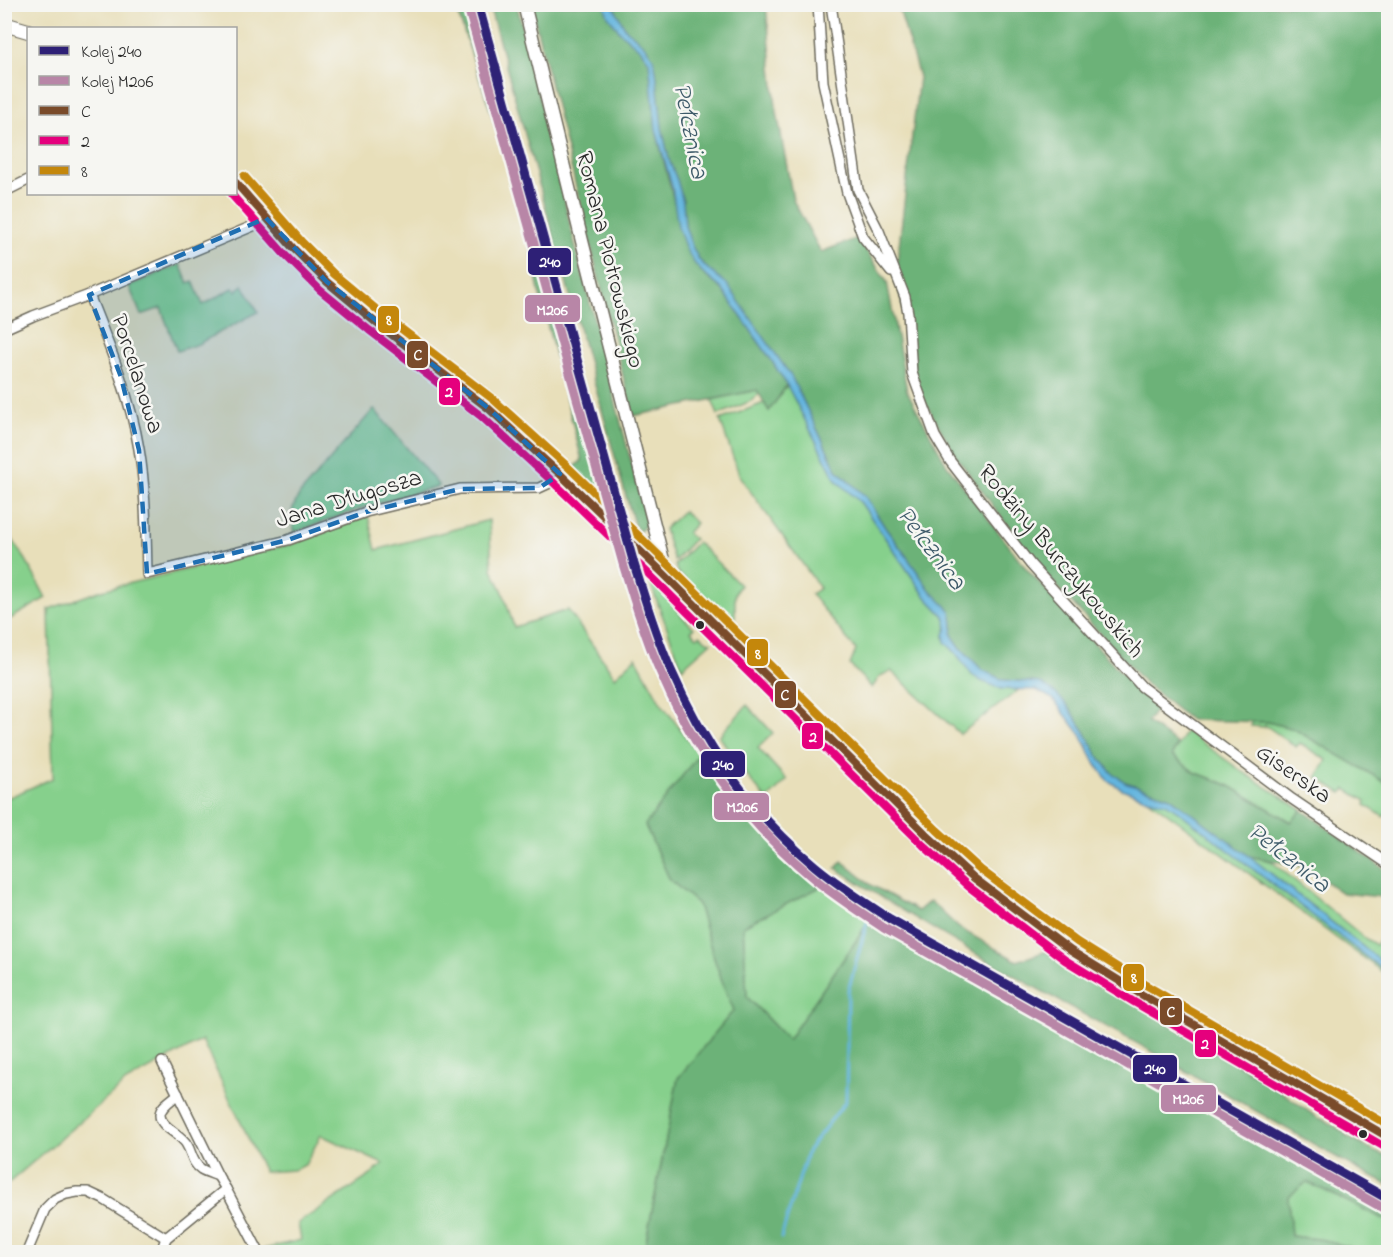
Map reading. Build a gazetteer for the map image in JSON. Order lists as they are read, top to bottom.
{
  "streets": {
    "street": [
      "Romana Piotrowskiego",
      "Porcelanowa",
      "Jana Długosza",
      "Rodziny Burczykowskich",
      "Giserska"
    ]
  },
  "crossings": [
    ["Porcelanowa", "Jana Długosza"],
    ["Rodziny Burczykowskich", "Giserska"]
  ],
  "water": ["Pełcznica"],
  "lines": [
    "rail line 240",
    "rail line M206",
    "transit line 8",
    "transit line C",
    "transit line 2"
  ],
  "legend": [
    "Kolej 240",
    "Kolej M206",
    "C",
    "2",
    "8"
  ]
}
